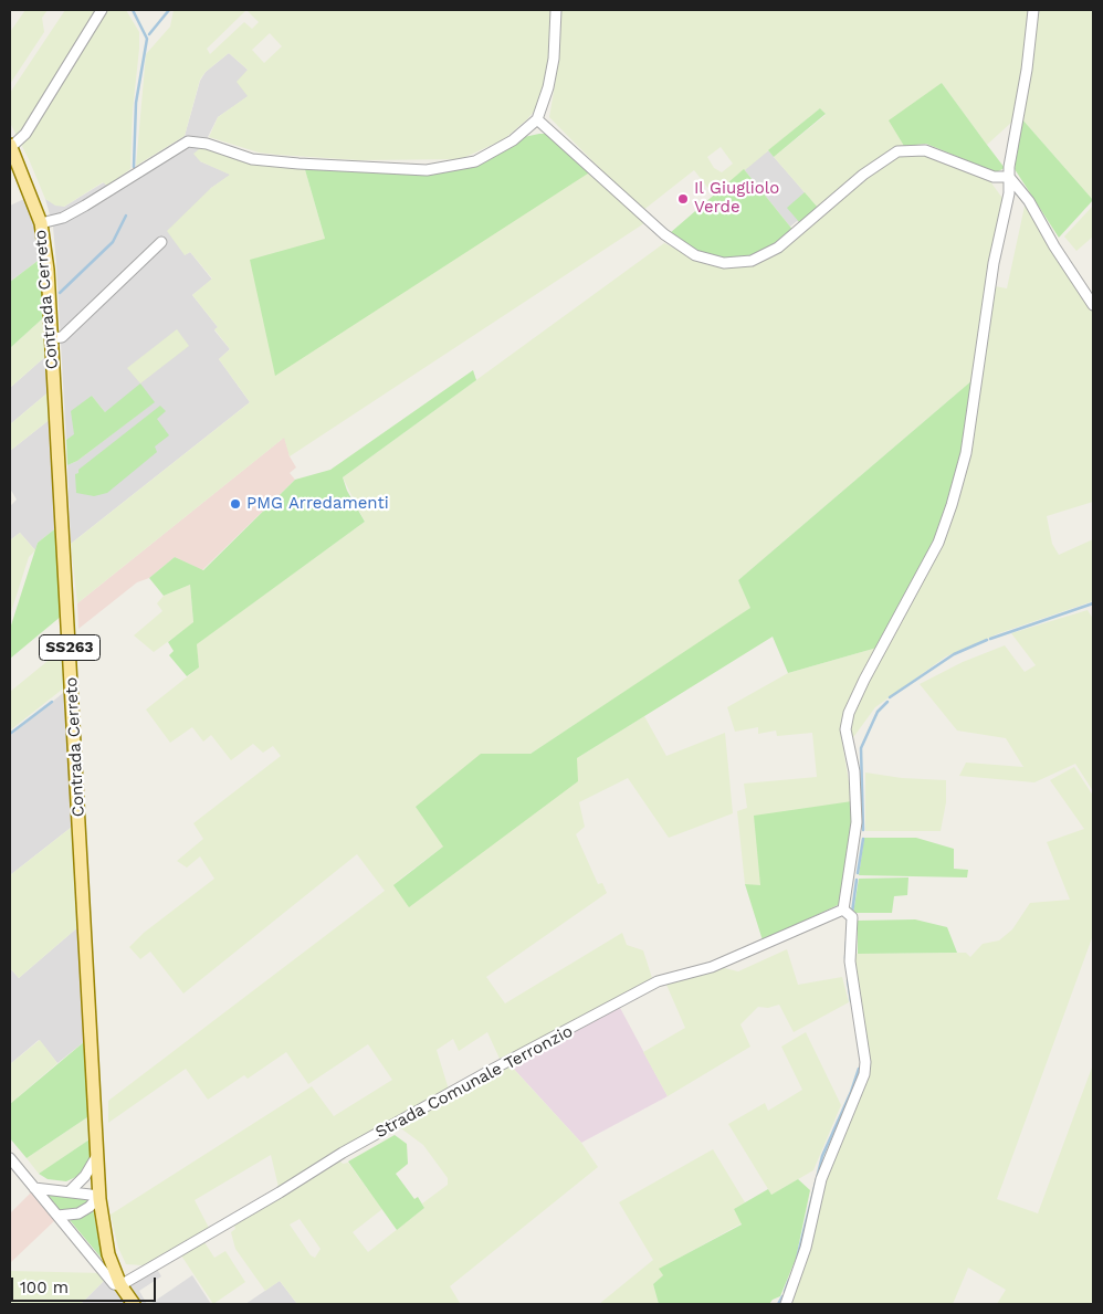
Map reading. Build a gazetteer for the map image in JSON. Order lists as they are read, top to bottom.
{
  "streets": {
    "main road": ["Contrada Cerreto", "SS263"],
    "street": ["Strada Comunale Terronzio"]
  },
  "crossings": [
    ["Contrada Cerreto", "SS263"],
    ["SS263", "Strada Comunale Terronzio"]
  ],
  "places": ["Il Giugliolo Verde", "PMG Arredamenti"],
  "scale_bar": "100 m"
}
